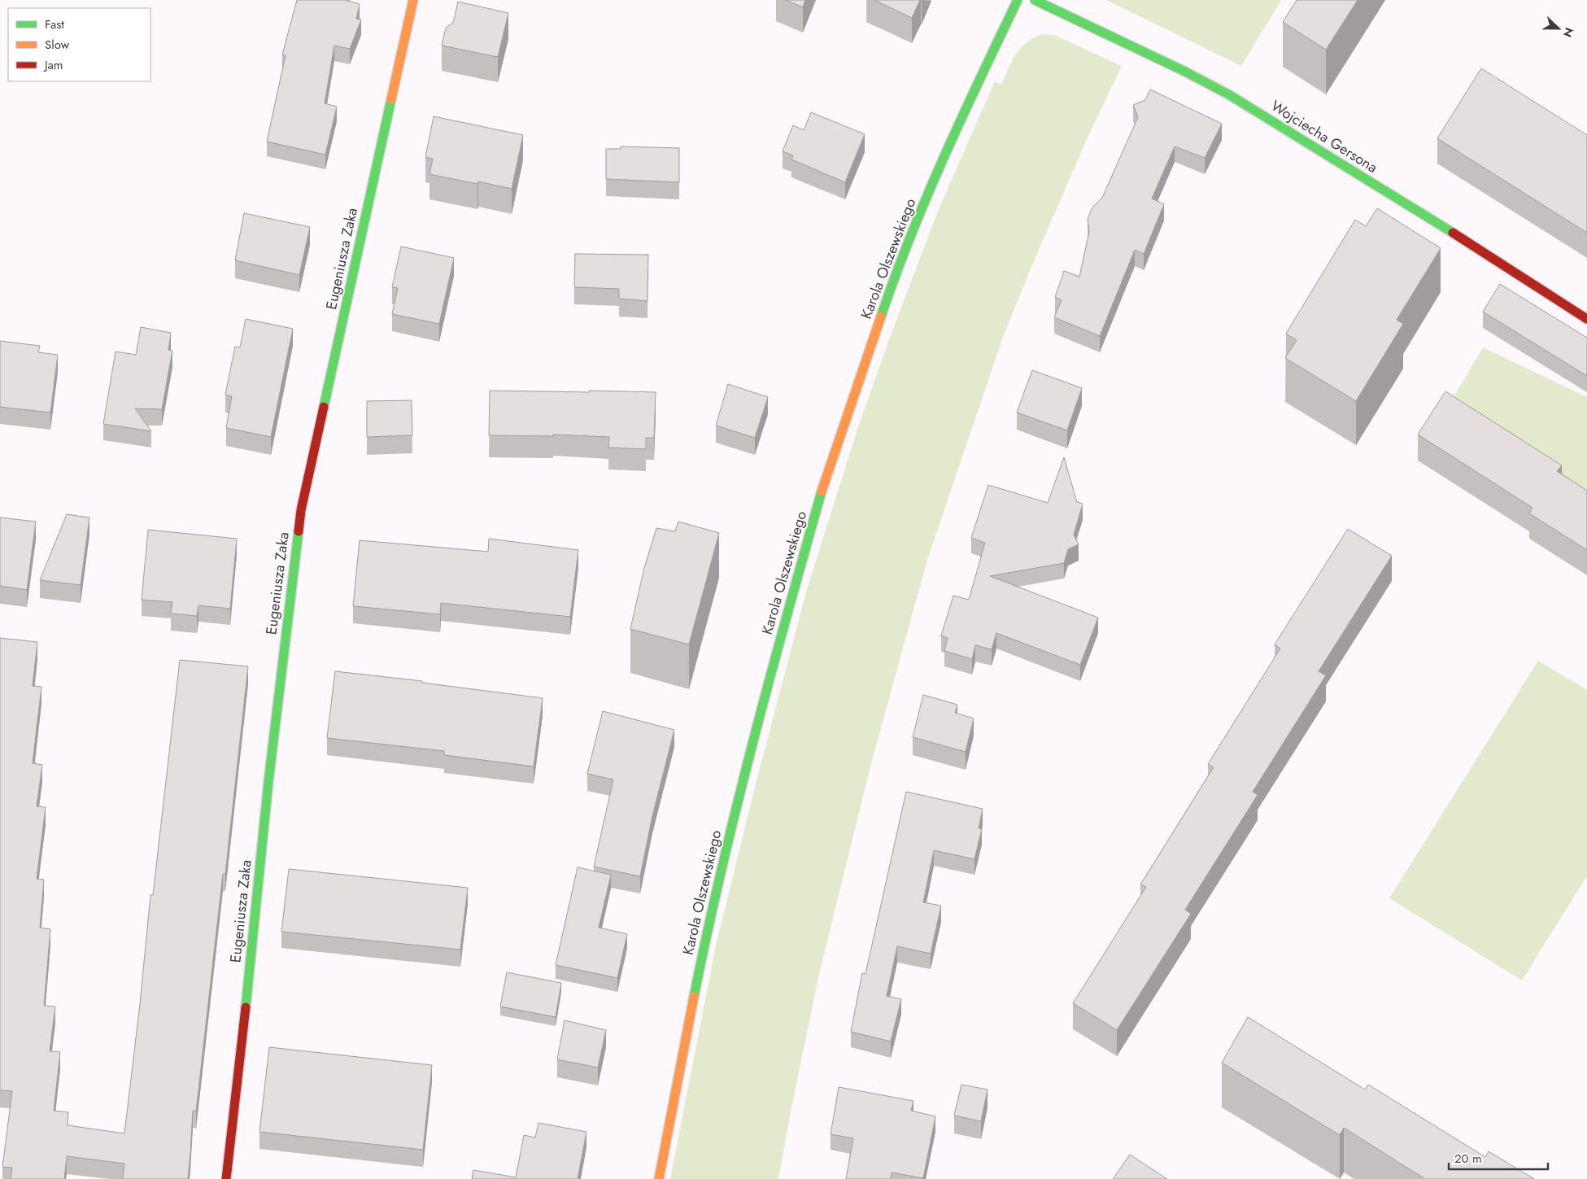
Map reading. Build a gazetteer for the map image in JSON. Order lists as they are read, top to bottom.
{
  "streets": {
    "street": ["Wojciecha Gersona", "Eugeniusza Zaka", "Karola Olszewskiego"]
  },
  "legend": ["Fast", "Slow", "Jam"],
  "scale_bar": "20 m",
  "north": "right"
}
